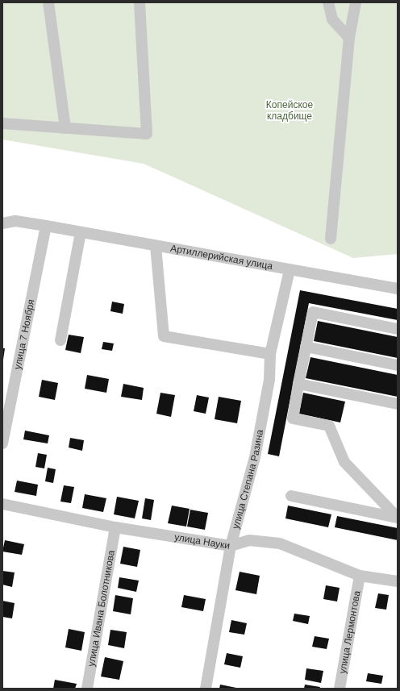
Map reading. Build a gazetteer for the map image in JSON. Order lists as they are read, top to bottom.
{
  "streets": {
    "street": [
      "Артиллерийская улица",
      "улица 7 Ноября",
      "улица Степана Разина",
      "улица Науки",
      "улица Ивана Болотникова",
      "улица Лермонтова"
    ]
  },
  "crossings": [
    ["Артиллерийская улица", "улица 7 Ноября"],
    ["Артиллерийская улица", "улица Степана Разина"],
    ["улица Степана Разина", "улица Науки"],
    ["улица Науки", "улица Ивана Болотникова"],
    ["улица Науки", "улица Лермонтова"]
  ],
  "parks": ["Копейское кладбище"]
}
